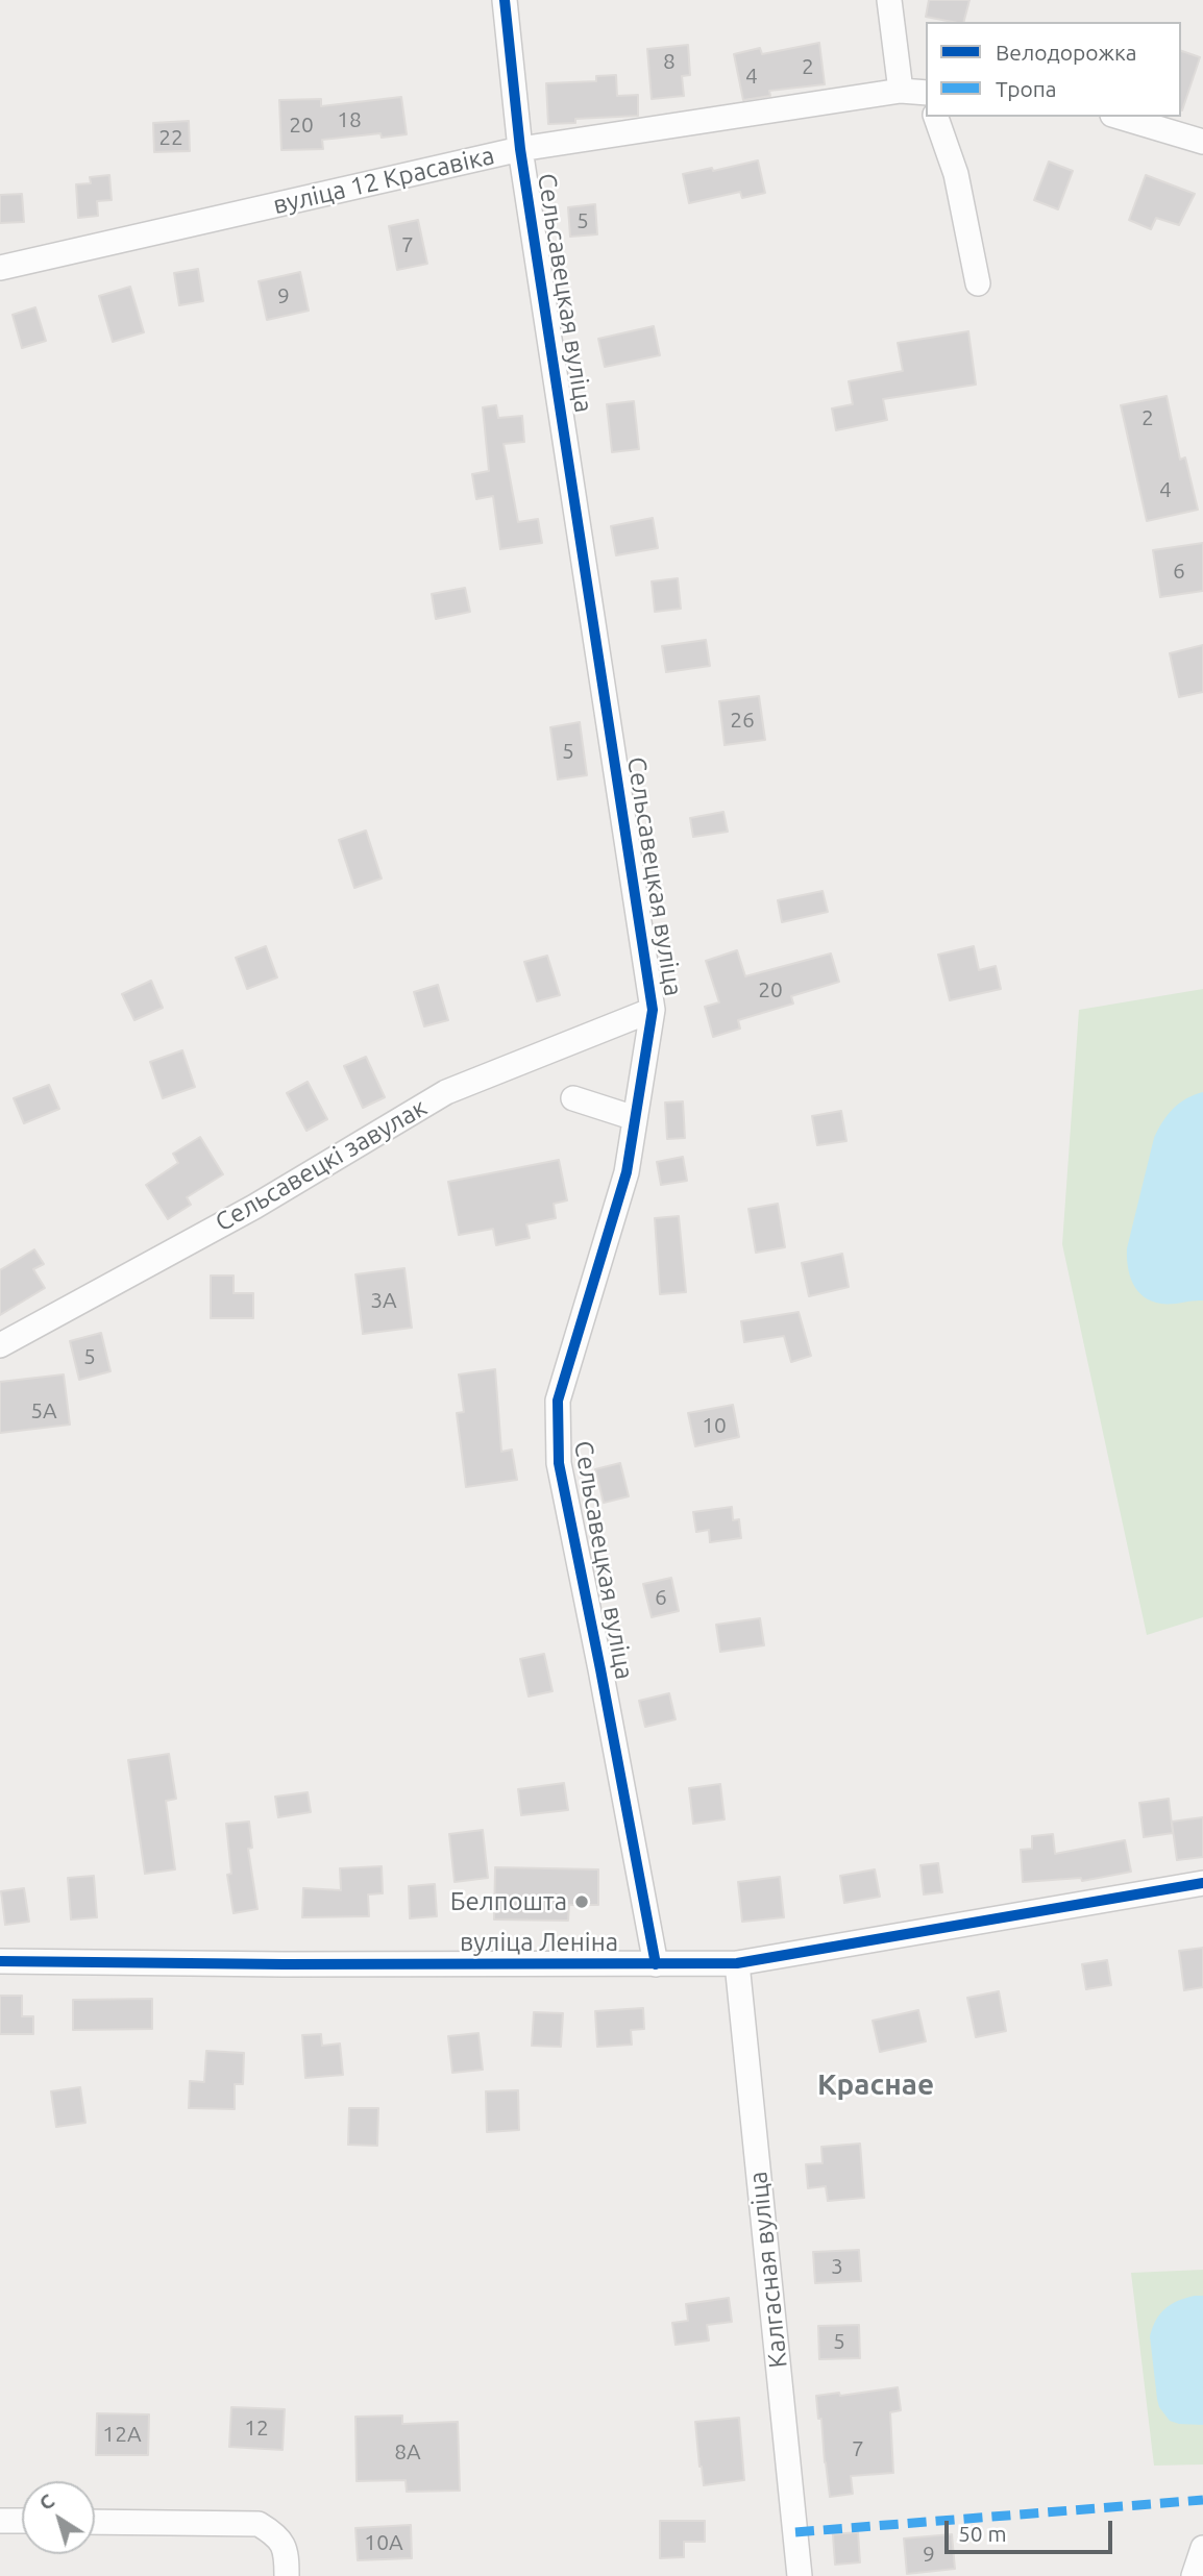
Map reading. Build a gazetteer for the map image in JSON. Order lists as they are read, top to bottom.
{
  "streets": {
    "street": [
      "вуліца 12 Красавіка",
      "Сельсавецкая вуліца",
      "Сельсавецкі завулак",
      "вуліца Леніна",
      "Калгасная вуліца"
    ]
  },
  "crossings": [
    ["вуліца 12 Красавіка", "Сельсавецкая вуліца"],
    ["Сельсавецкая вуліца", "Сельсавецкі завулак"],
    ["Сельсавецкая вуліца", "вуліца Леніна"],
    ["вуліца Леніна", "Калгасная вуліца"]
  ],
  "districts": ["Краснае"],
  "places": ["Белпошта"],
  "house_numbers": [
    "8",
    "2",
    "4",
    "18",
    "20",
    "22",
    "5",
    "7",
    "9",
    "2",
    "4",
    "6",
    "26",
    "5",
    "20",
    "3А",
    "5",
    "5А",
    "10",
    "6",
    "3",
    "5",
    "12",
    "12А",
    "7",
    "8А",
    "10А",
    "9"
  ],
  "legend": ["Велодорожка", "Тропа"],
  "scale_bar": "50 m",
  "north": "top left"
}
